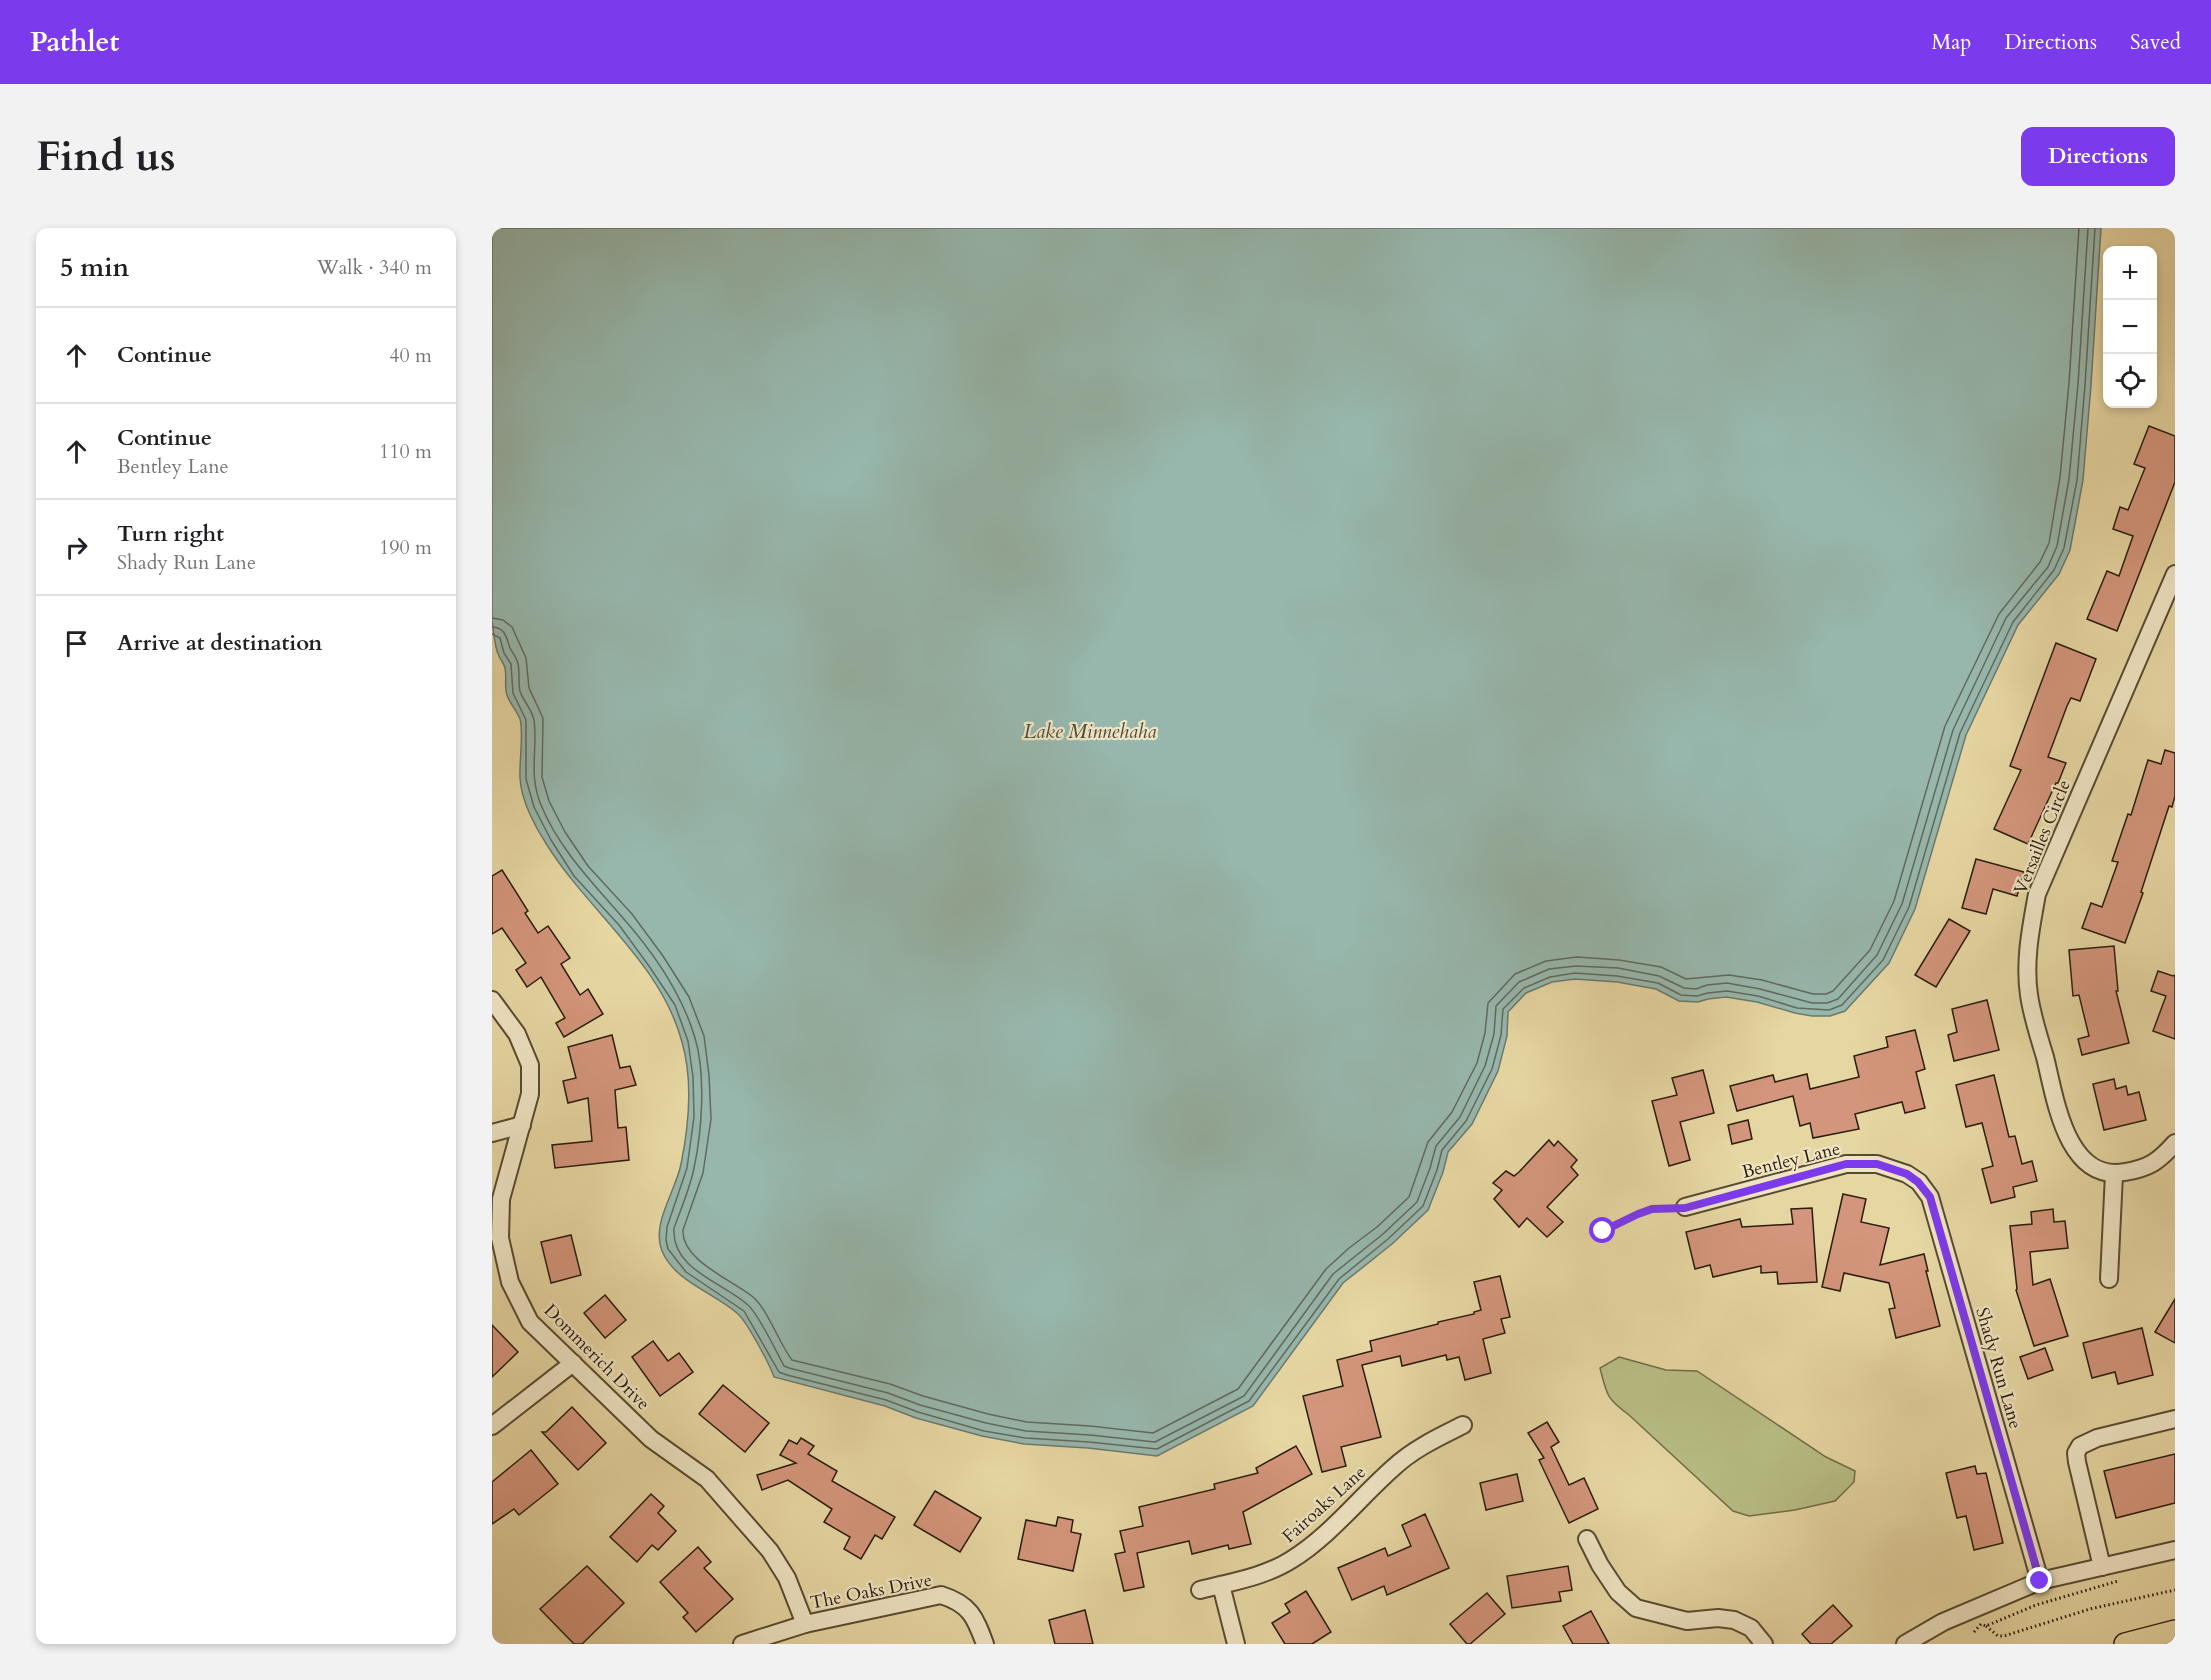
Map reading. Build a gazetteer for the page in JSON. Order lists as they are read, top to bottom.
{
  "streets": {
    "street": [
      "Versailles Circle",
      "Bentley Lane",
      "Dommerich Drive",
      "Shady Run Lane",
      "Fairoaks Lane",
      "The Oaks Drive"
    ]
  },
  "crossings": [
    ["Bentley Lane", "Shady Run Lane"],
    ["Dommerich Drive", "The Oaks Drive"]
  ],
  "water": ["Lake Minnehaha"],
  "page": {
    "header": "Pathlet",
    "nav": ["Map", "Directions", "Saved"],
    "buttons": "Directions",
    "title": "Find us",
    "heading": ["5 min", "Walk · 340 m"],
    "map_buttons": ["+", "−"],
    "list": [
      ["Continue", "40 m"],
      ["Continue", "Bentley Lane", "110 m"],
      ["Turn right", "Shady Run Lane", "190 m"],
      "Arrive at destination"
    ]
  }
}
